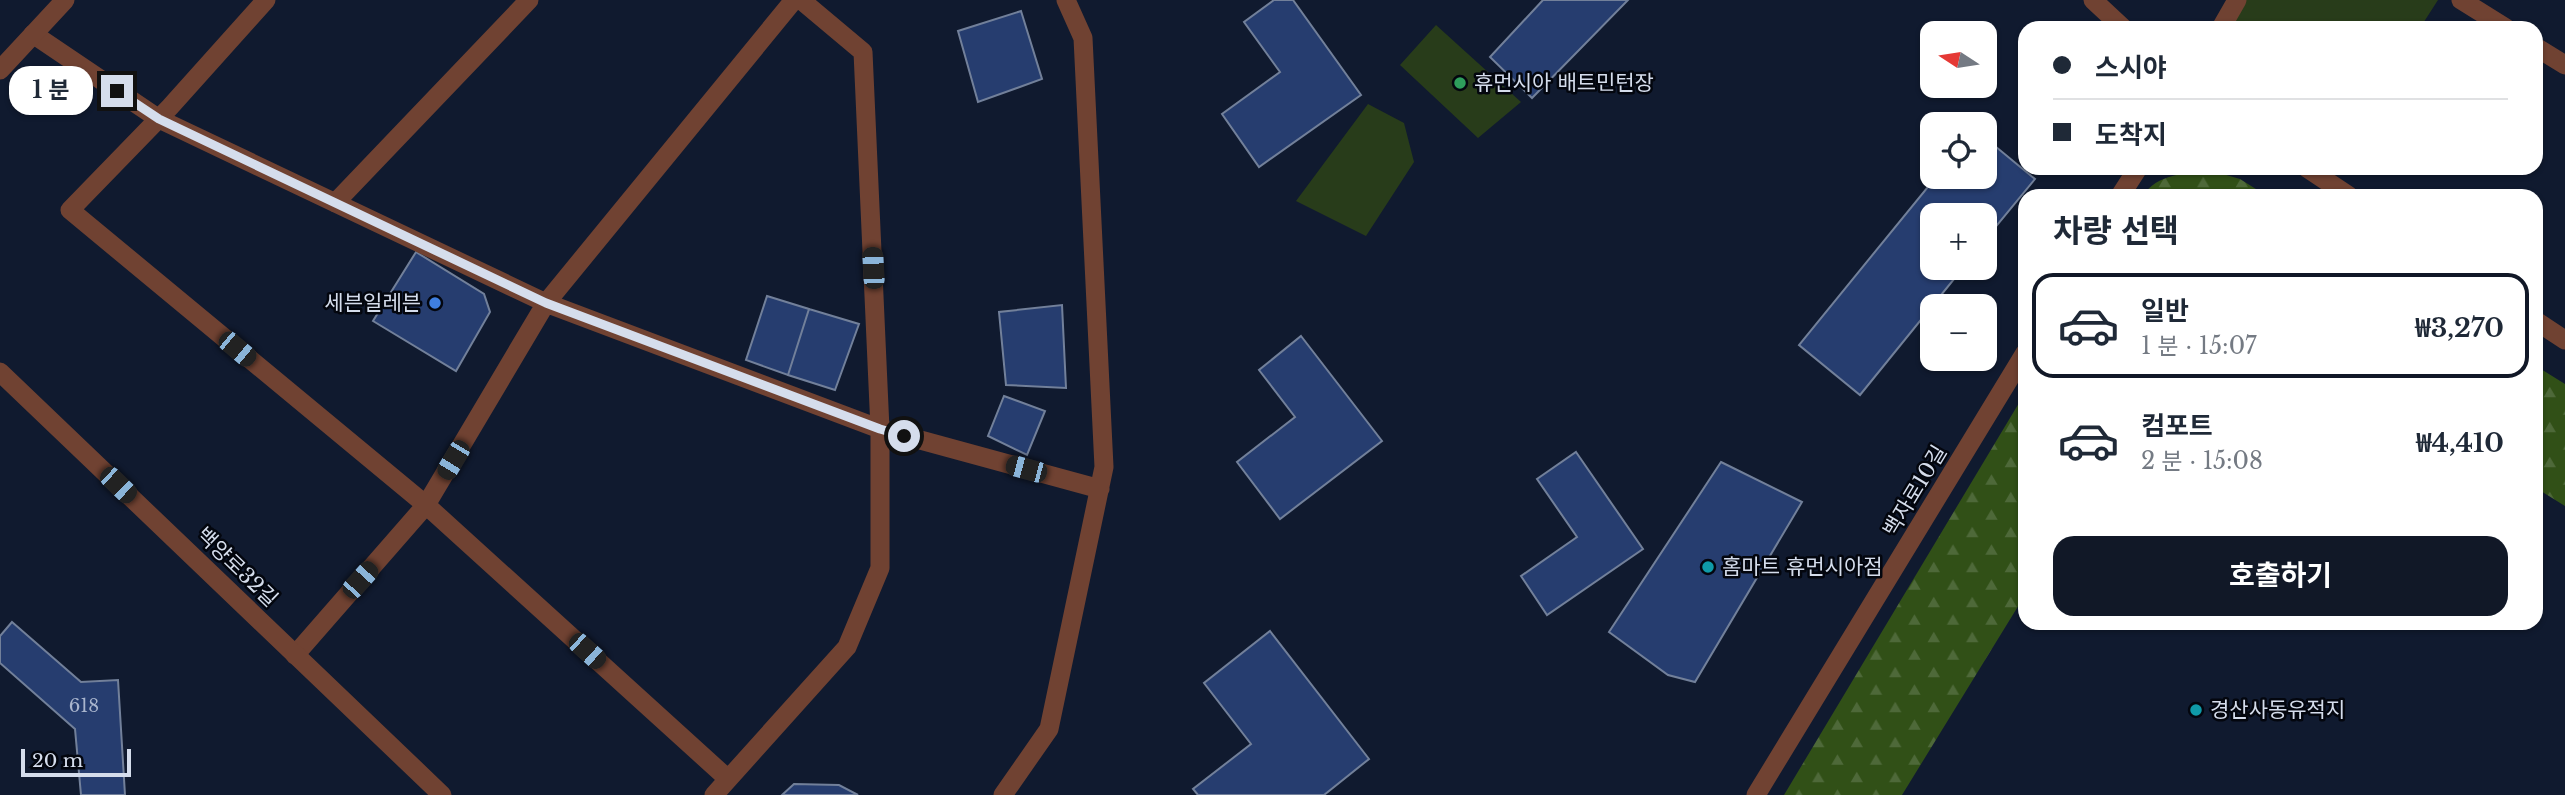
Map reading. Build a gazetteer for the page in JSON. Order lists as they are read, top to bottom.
{
  "streets": {
    "street": ["백자로10길", "백양로32길"]
  },
  "places": [
    "휴먼시아 배트민턴장",
    "세븐일레븐",
    "홈마트 휴먼시아점",
    "경산사동유적지"
  ],
  "house_numbers": ["618"],
  "scale_bar": "20 m",
  "north": "left",
  "page": {
    "map_buttons": ["+", "−"],
    "banner": ["스시야", "도착지"],
    "bubble": "1 분",
    "heading": "차량 선택",
    "list": [
      {
        "name": "일반",
        "note": "1 분 · 15:07",
        "value": "₩3,270"
      },
      {
        "name": "컴포트",
        "note": "2 분 · 15:08",
        "value": "₩4,410"
      }
    ],
    "buttons": "호출하기",
    "scale": "20 m"
  }
}
